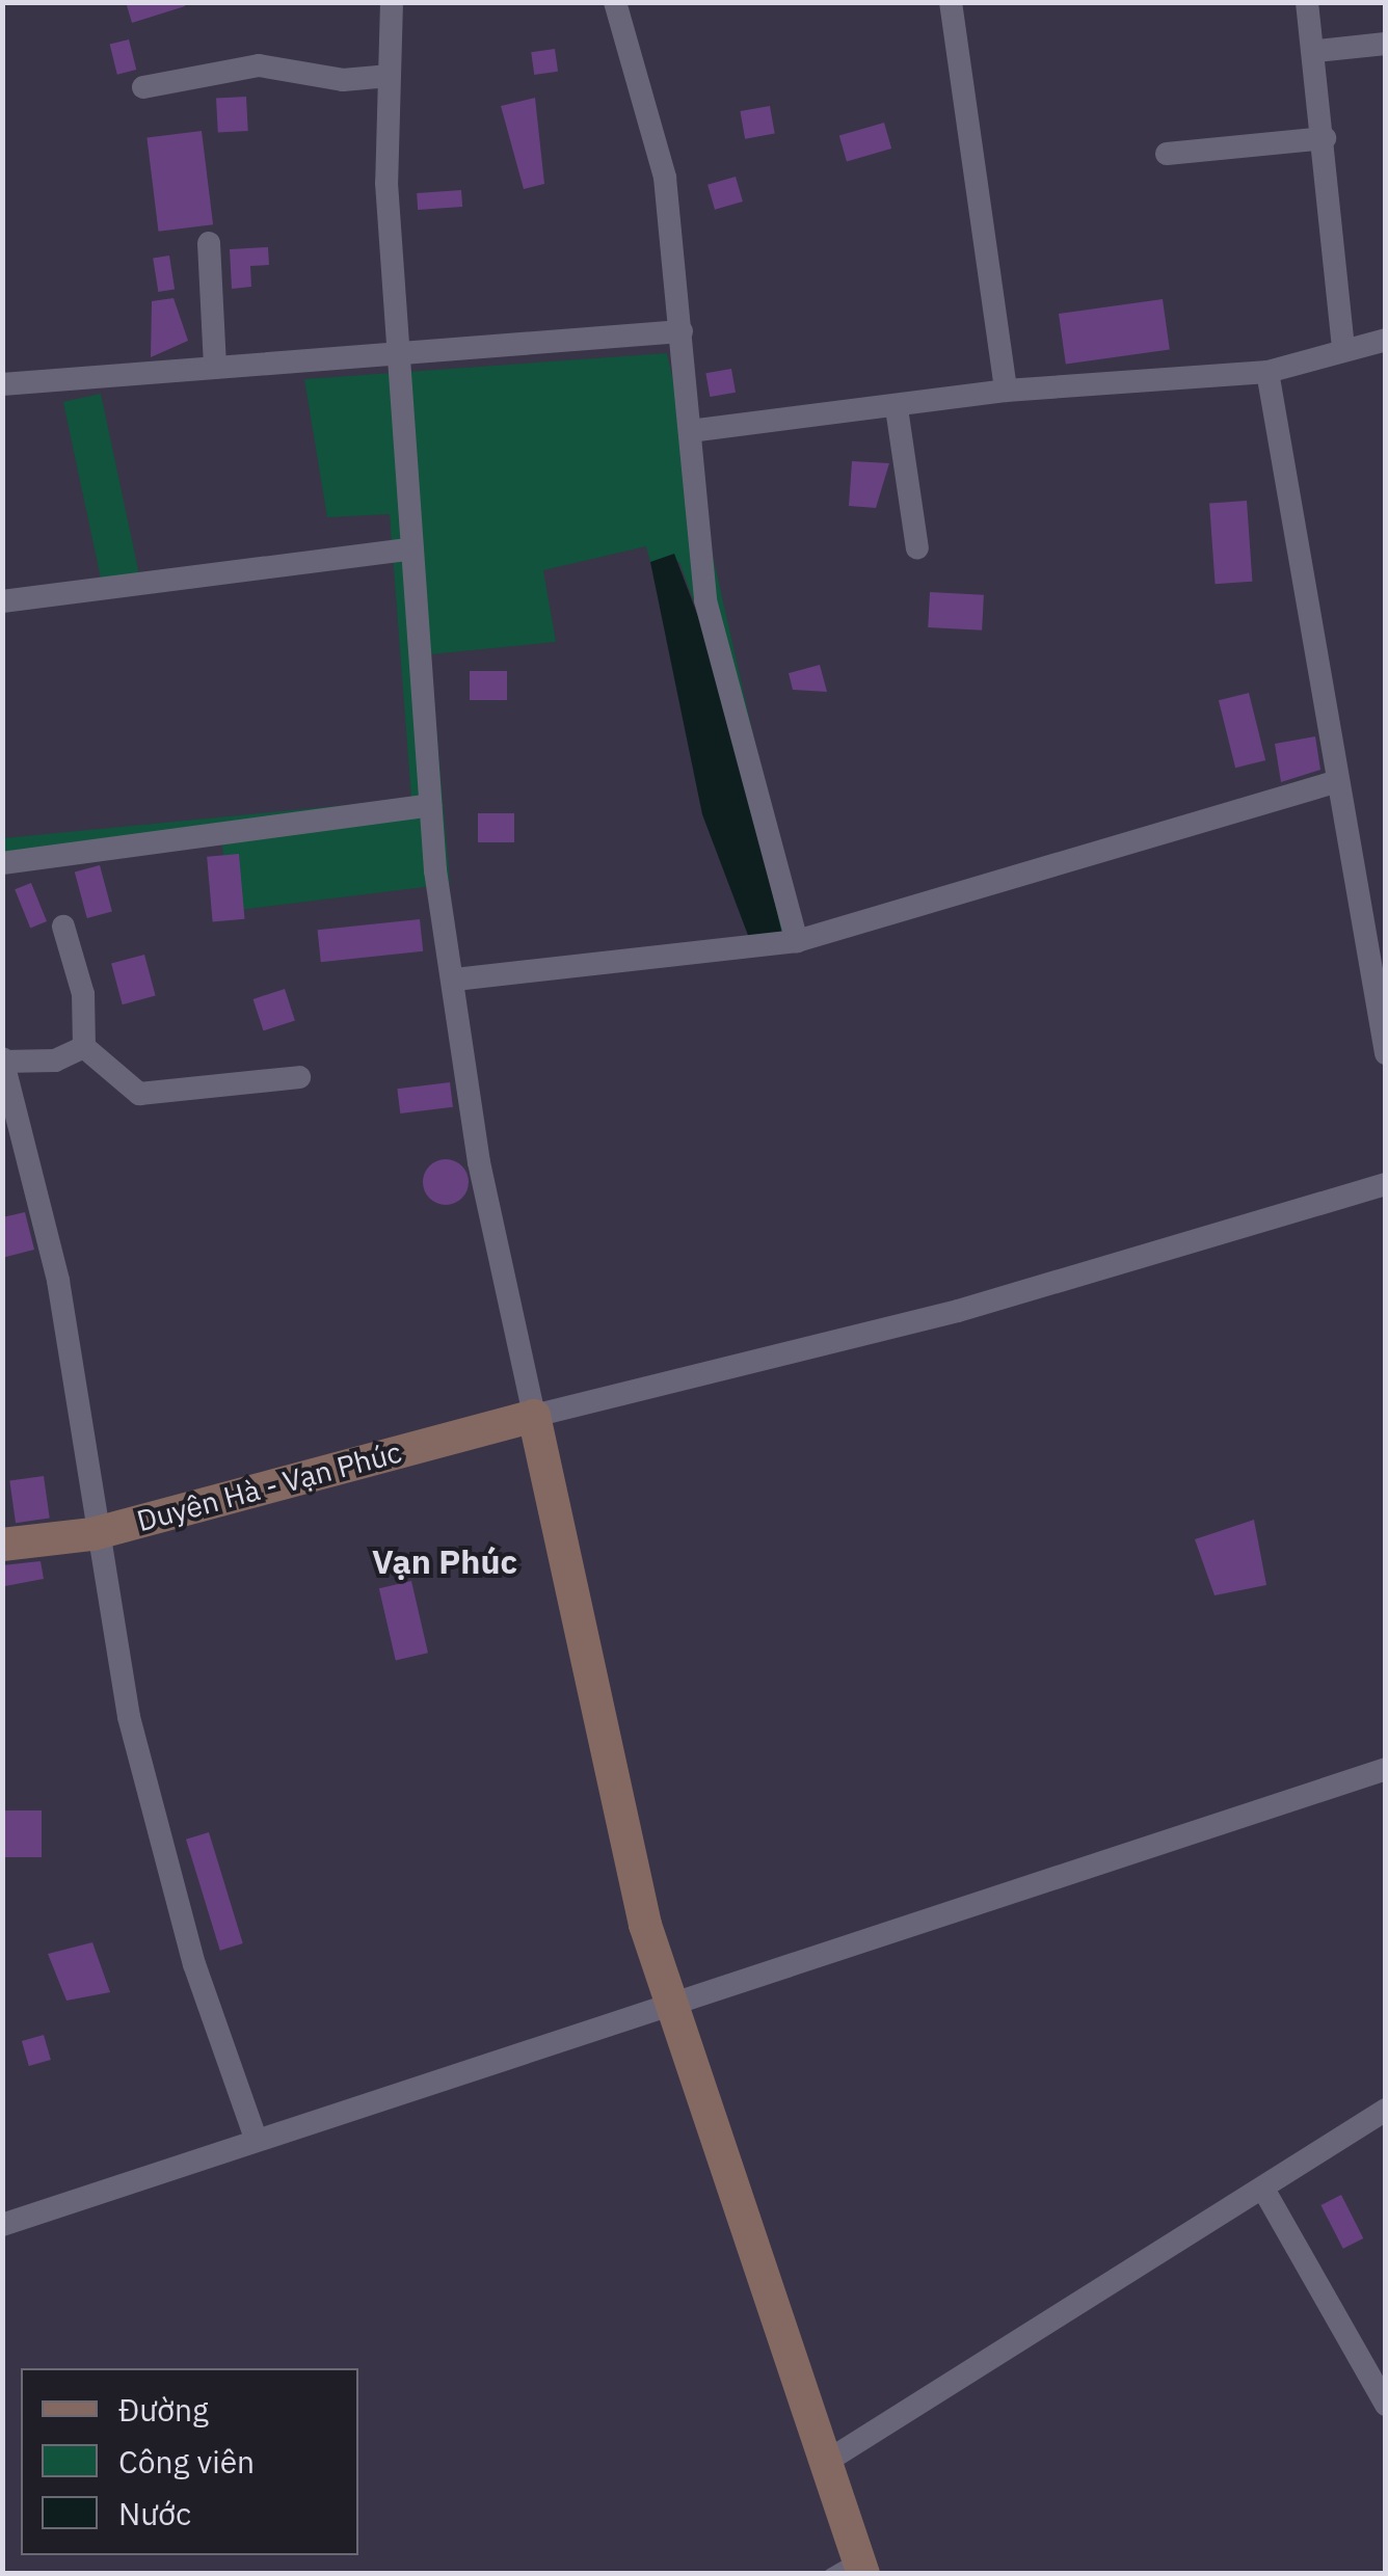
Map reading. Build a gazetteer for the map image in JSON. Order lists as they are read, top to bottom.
{
  "streets": {
    "street": ["Duyên Hà - Vạn Phúc"]
  },
  "districts": ["Vạn Phúc"],
  "legend": ["Đường", "Công viên", "Nước"]
}
